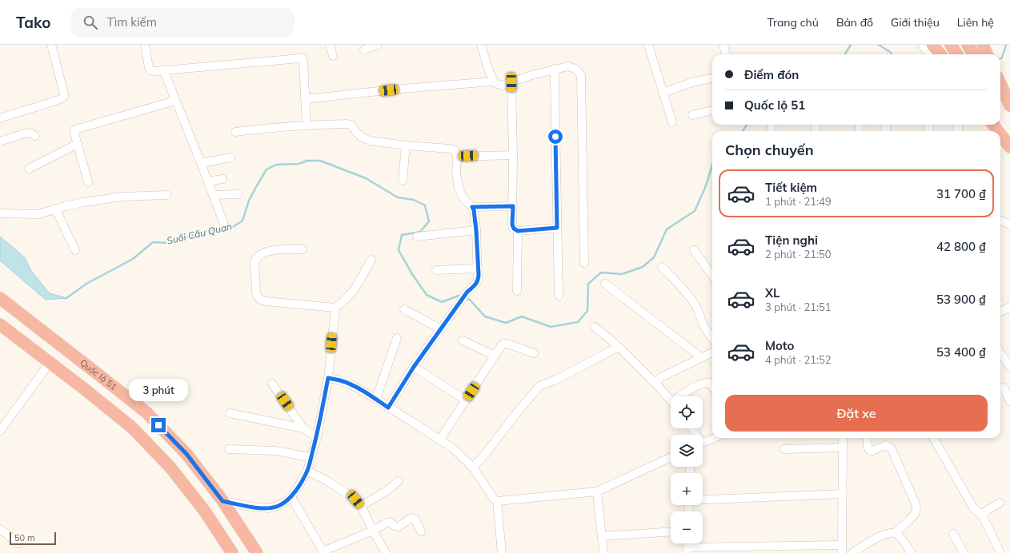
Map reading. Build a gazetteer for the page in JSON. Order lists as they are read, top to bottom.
{
  "streets": {
    "highway": ["Quốc lộ 51"]
  },
  "water": ["Suối Cầu Quan"],
  "scale_bar": "50 m",
  "page": {
    "header": "Tako",
    "search": "Tìm kiếm",
    "nav": [
      "Trang chủ",
      "Bản đồ",
      "Giới thiệu",
      "Liên hệ"
    ],
    "banner": ["Điểm đón", "Quốc lộ 51"],
    "heading": "Chọn chuyến",
    "list": [
      {
        "name": "Tiết kiệm",
        "note": "1 phút · 21:49",
        "value": "31 700 ₫"
      },
      {
        "name": "Tiện nghi",
        "note": "2 phút · 21:50",
        "value": "42 800 ₫"
      },
      {
        "name": "XL",
        "note": "3 phút · 21:51",
        "value": "53 900 ₫"
      },
      {
        "name": "Moto",
        "note": "4 phút · 21:52",
        "value": "53 400 ₫"
      }
    ],
    "bubble": "3 phút",
    "buttons": "Đặt xe",
    "map_buttons": ["+", "−"],
    "scale": "50 m"
  }
}
